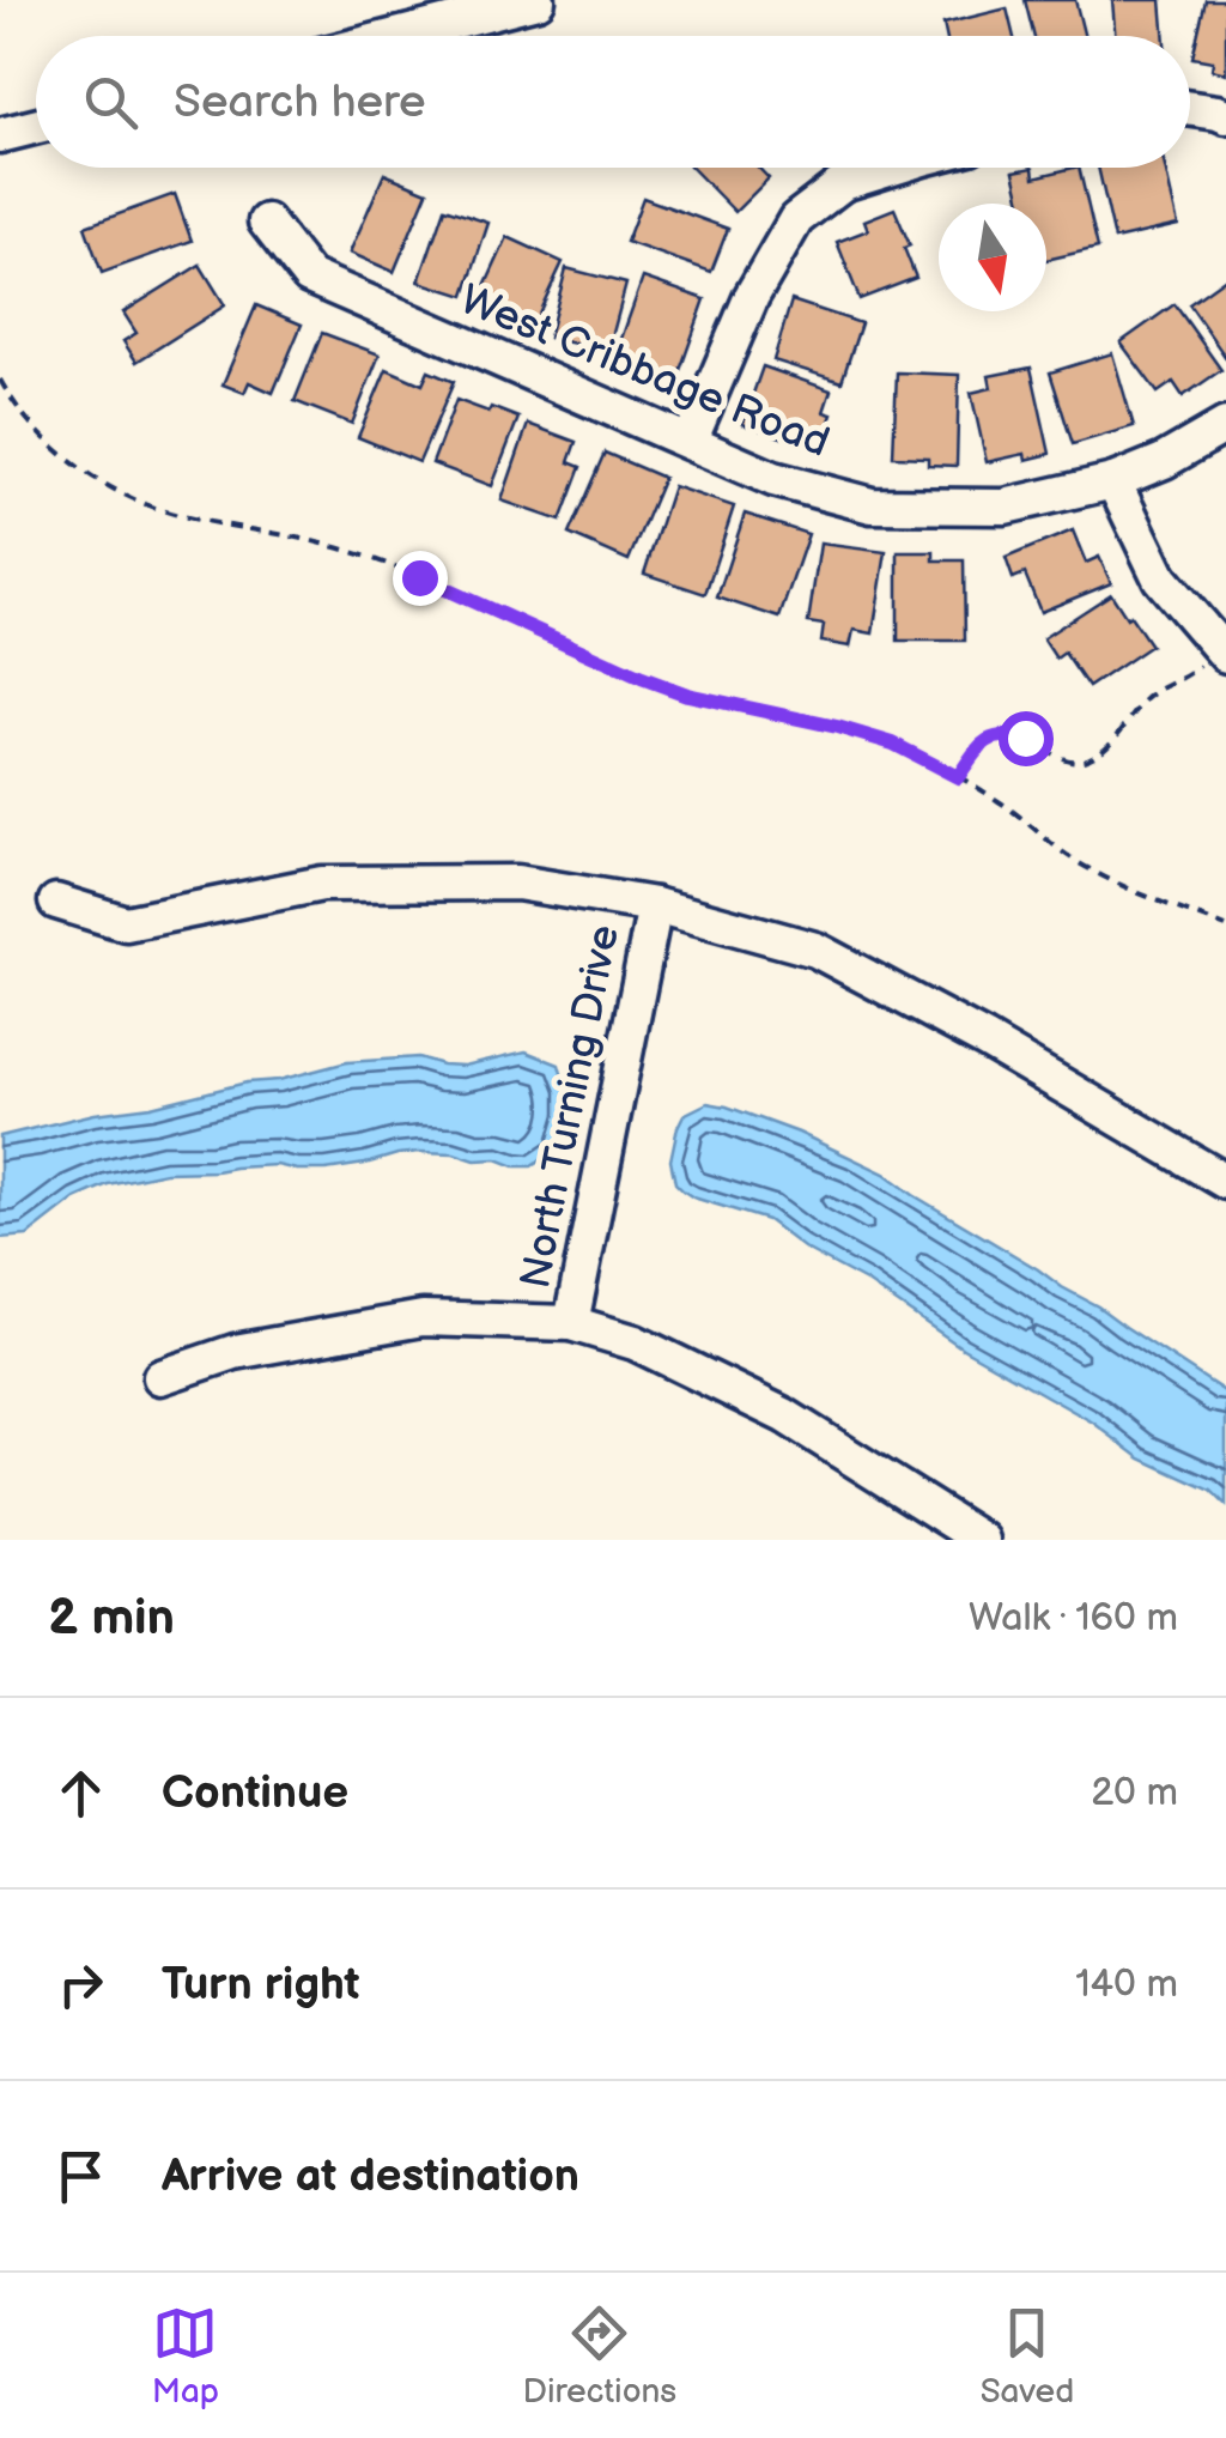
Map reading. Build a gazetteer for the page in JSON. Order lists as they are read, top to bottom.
{
  "streets": {
    "street": ["West Cribbage Road", "North Turning Drive"]
  },
  "north": "bottom",
  "page": {
    "search": "Search here",
    "heading": ["2 min", "Walk · 160 m"],
    "list": [
      ["Continue", "20 m"],
      ["Turn right", "140 m"],
      "Arrive at destination"
    ],
    "nav": ["Map", "Directions", "Saved"]
  }
}
